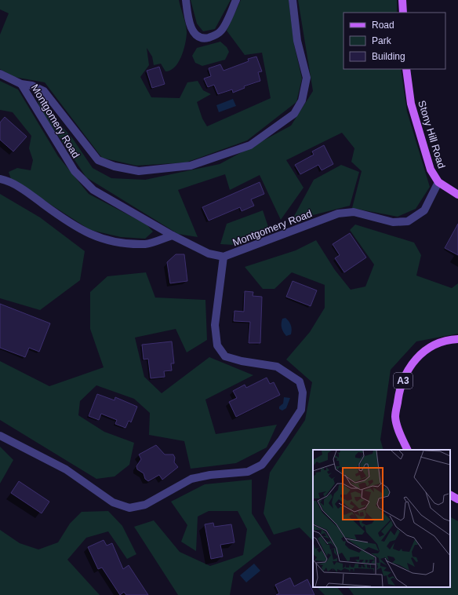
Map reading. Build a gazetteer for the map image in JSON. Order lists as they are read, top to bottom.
{
  "streets": {
    "main road": ["Stony Hill Road", "A3"],
    "street": ["Montgomery Road"]
  },
  "crossings": [
    ["Montgomery Road", "Stony Hill Road"]
  ],
  "legend": ["Road", "Park", "Building"]
}
